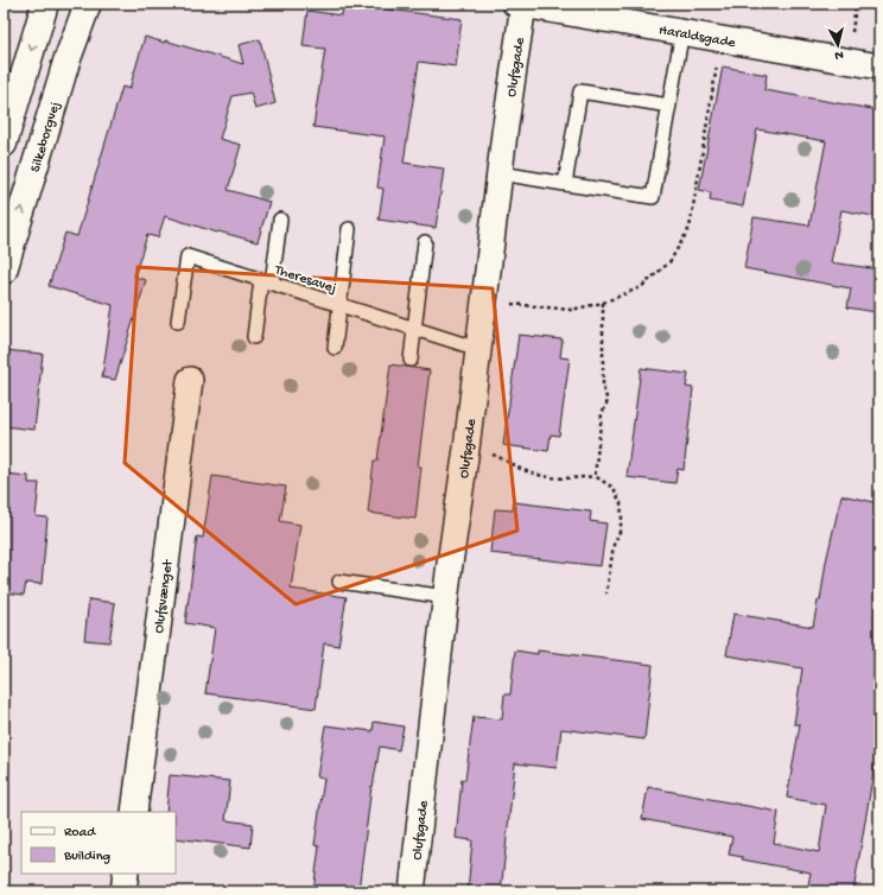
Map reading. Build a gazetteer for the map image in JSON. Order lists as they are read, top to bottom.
{
  "streets": {
    "main road": ["Silkeborgvej"],
    "street": ["Haraldsgade", "Olufsgade", "Olufsvænget"],
    "lane": ["Theresavej"]
  },
  "crossings": [
    ["Haraldsgade", "Olufsgade"],
    ["Olufsgade", "Theresavej"]
  ],
  "legend": ["Road", "Building"],
  "north": "bottom"
}
